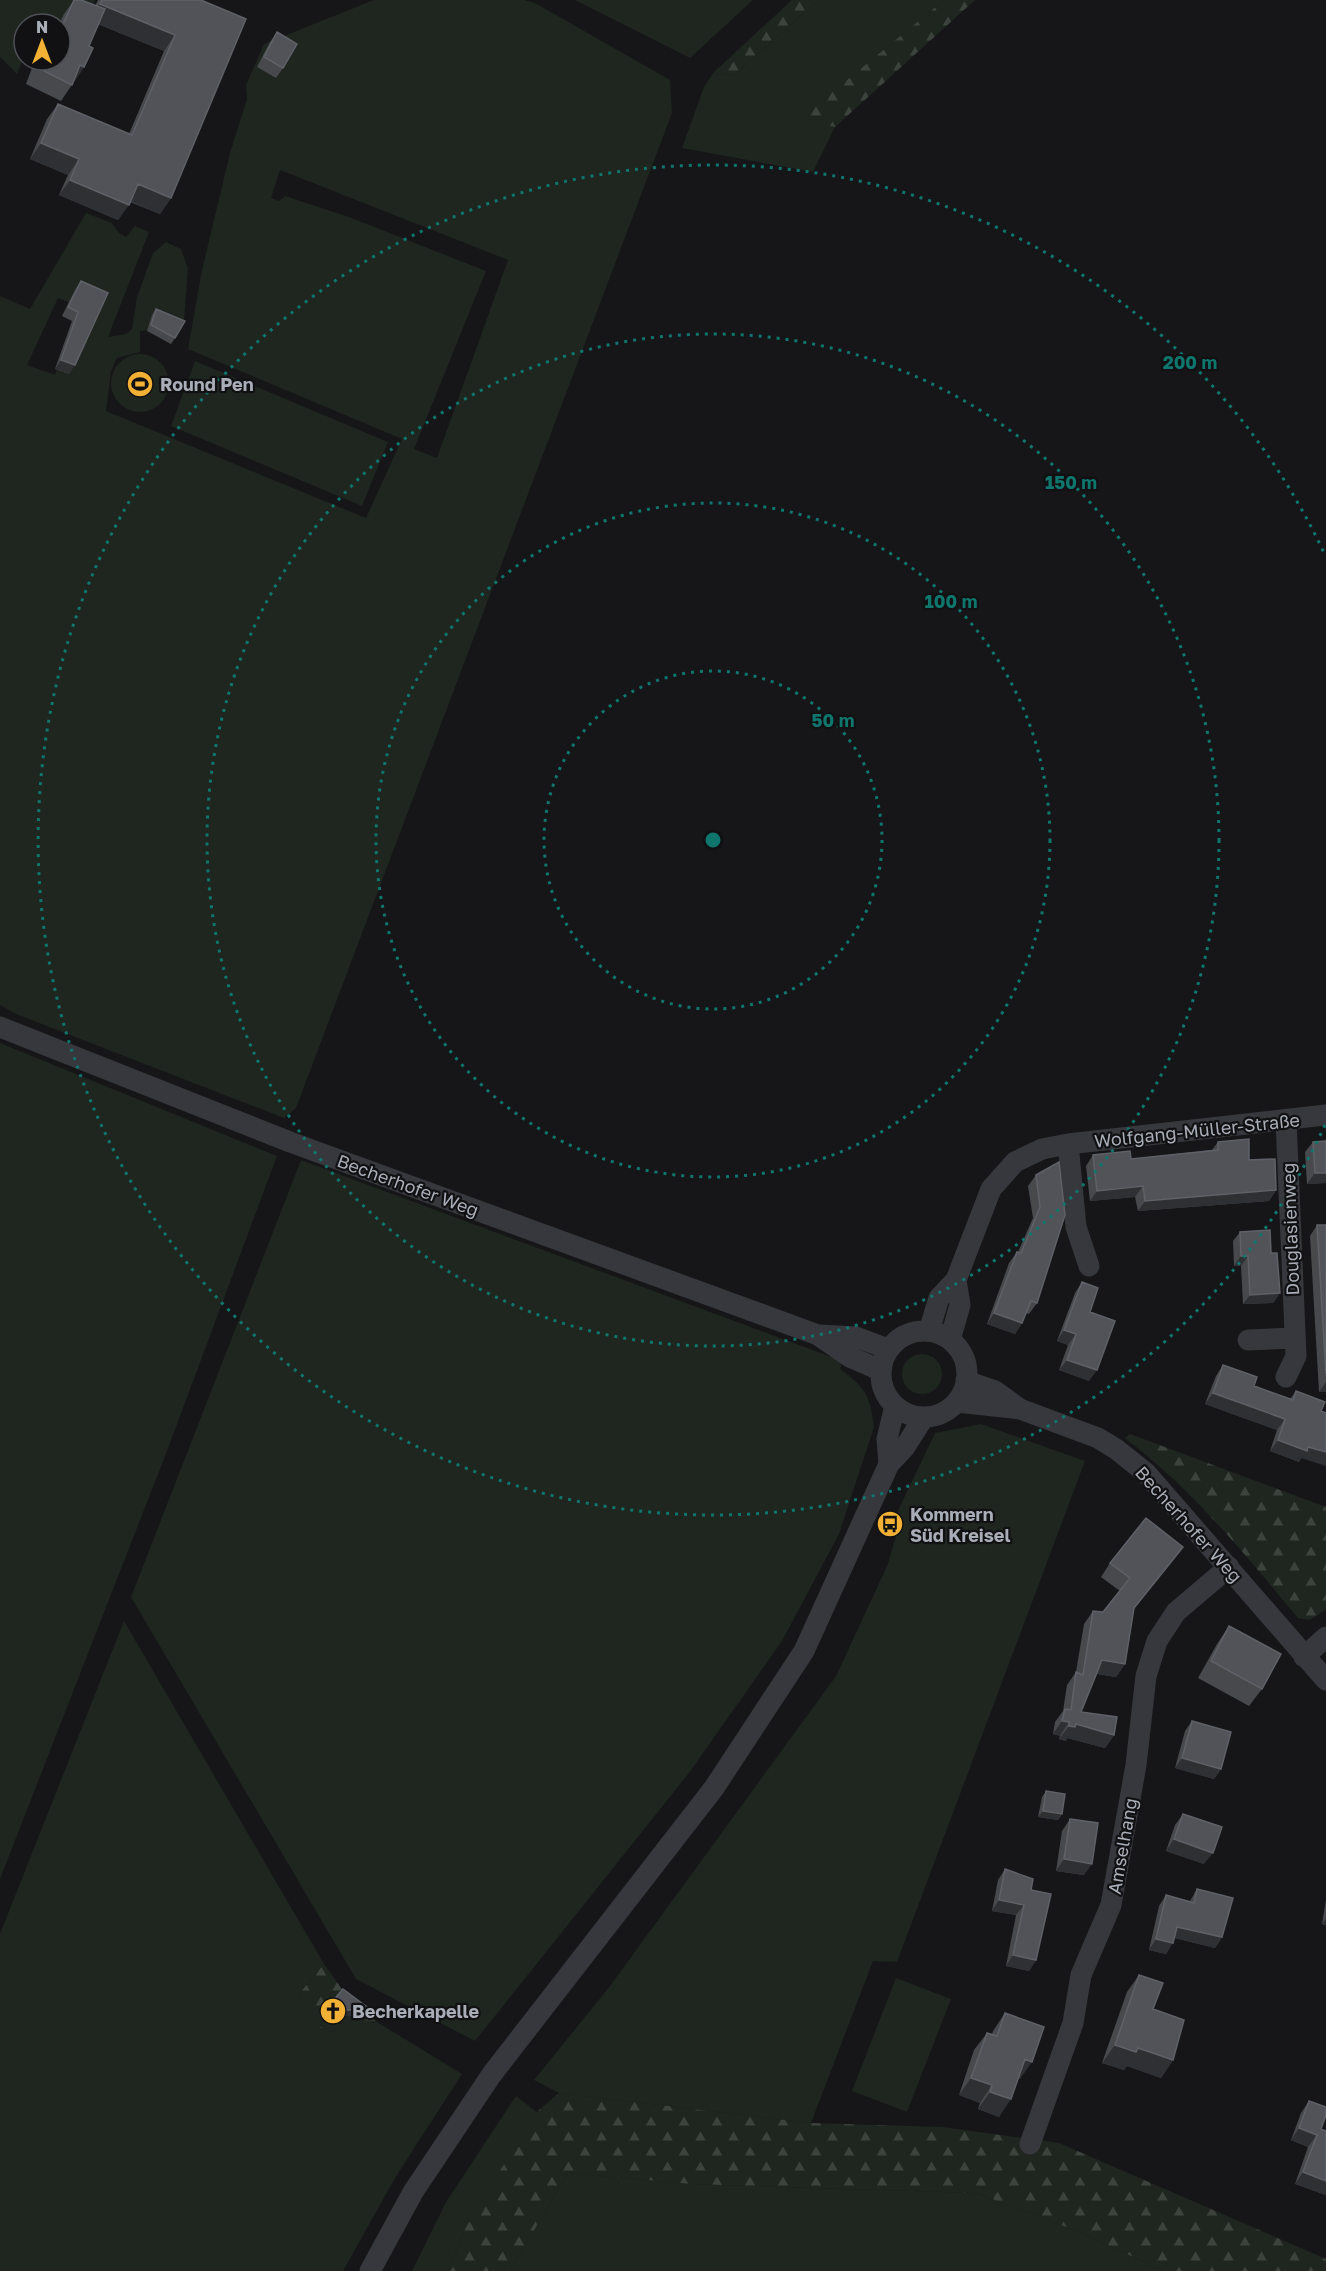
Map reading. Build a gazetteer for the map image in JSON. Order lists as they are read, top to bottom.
{
  "streets": {
    "street": [
      "Wolfgang-Müller-Straße",
      "Becherhofer Weg",
      "Douglasienweg",
      "Amselhang"
    ]
  },
  "crossings": [
    ["Wolfgang-Müller-Straße", "Becherhofer Weg"],
    ["Wolfgang-Müller-Straße", "Douglasienweg"],
    ["Becherhofer Weg", "Amselhang"]
  ],
  "places": {
    "sports": ["Round Pen"],
    "bus stop": ["Kommern Süd Kreisel"],
    "church": ["Becherkapelle"]
  },
  "north": "top",
  "rings": [
    "200 m",
    "150 m",
    "100 m",
    "50 m"
  ]
}
